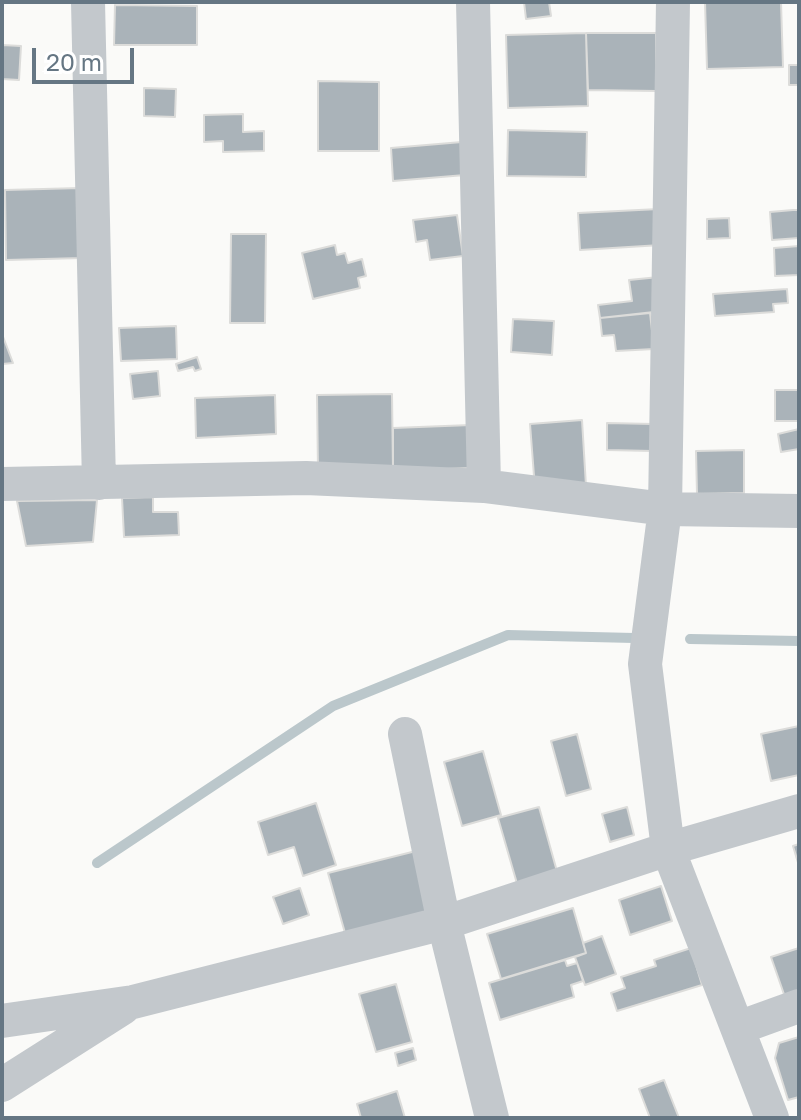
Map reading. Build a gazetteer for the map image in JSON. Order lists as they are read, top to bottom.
{
  "scale_bar": "20 m"
}
